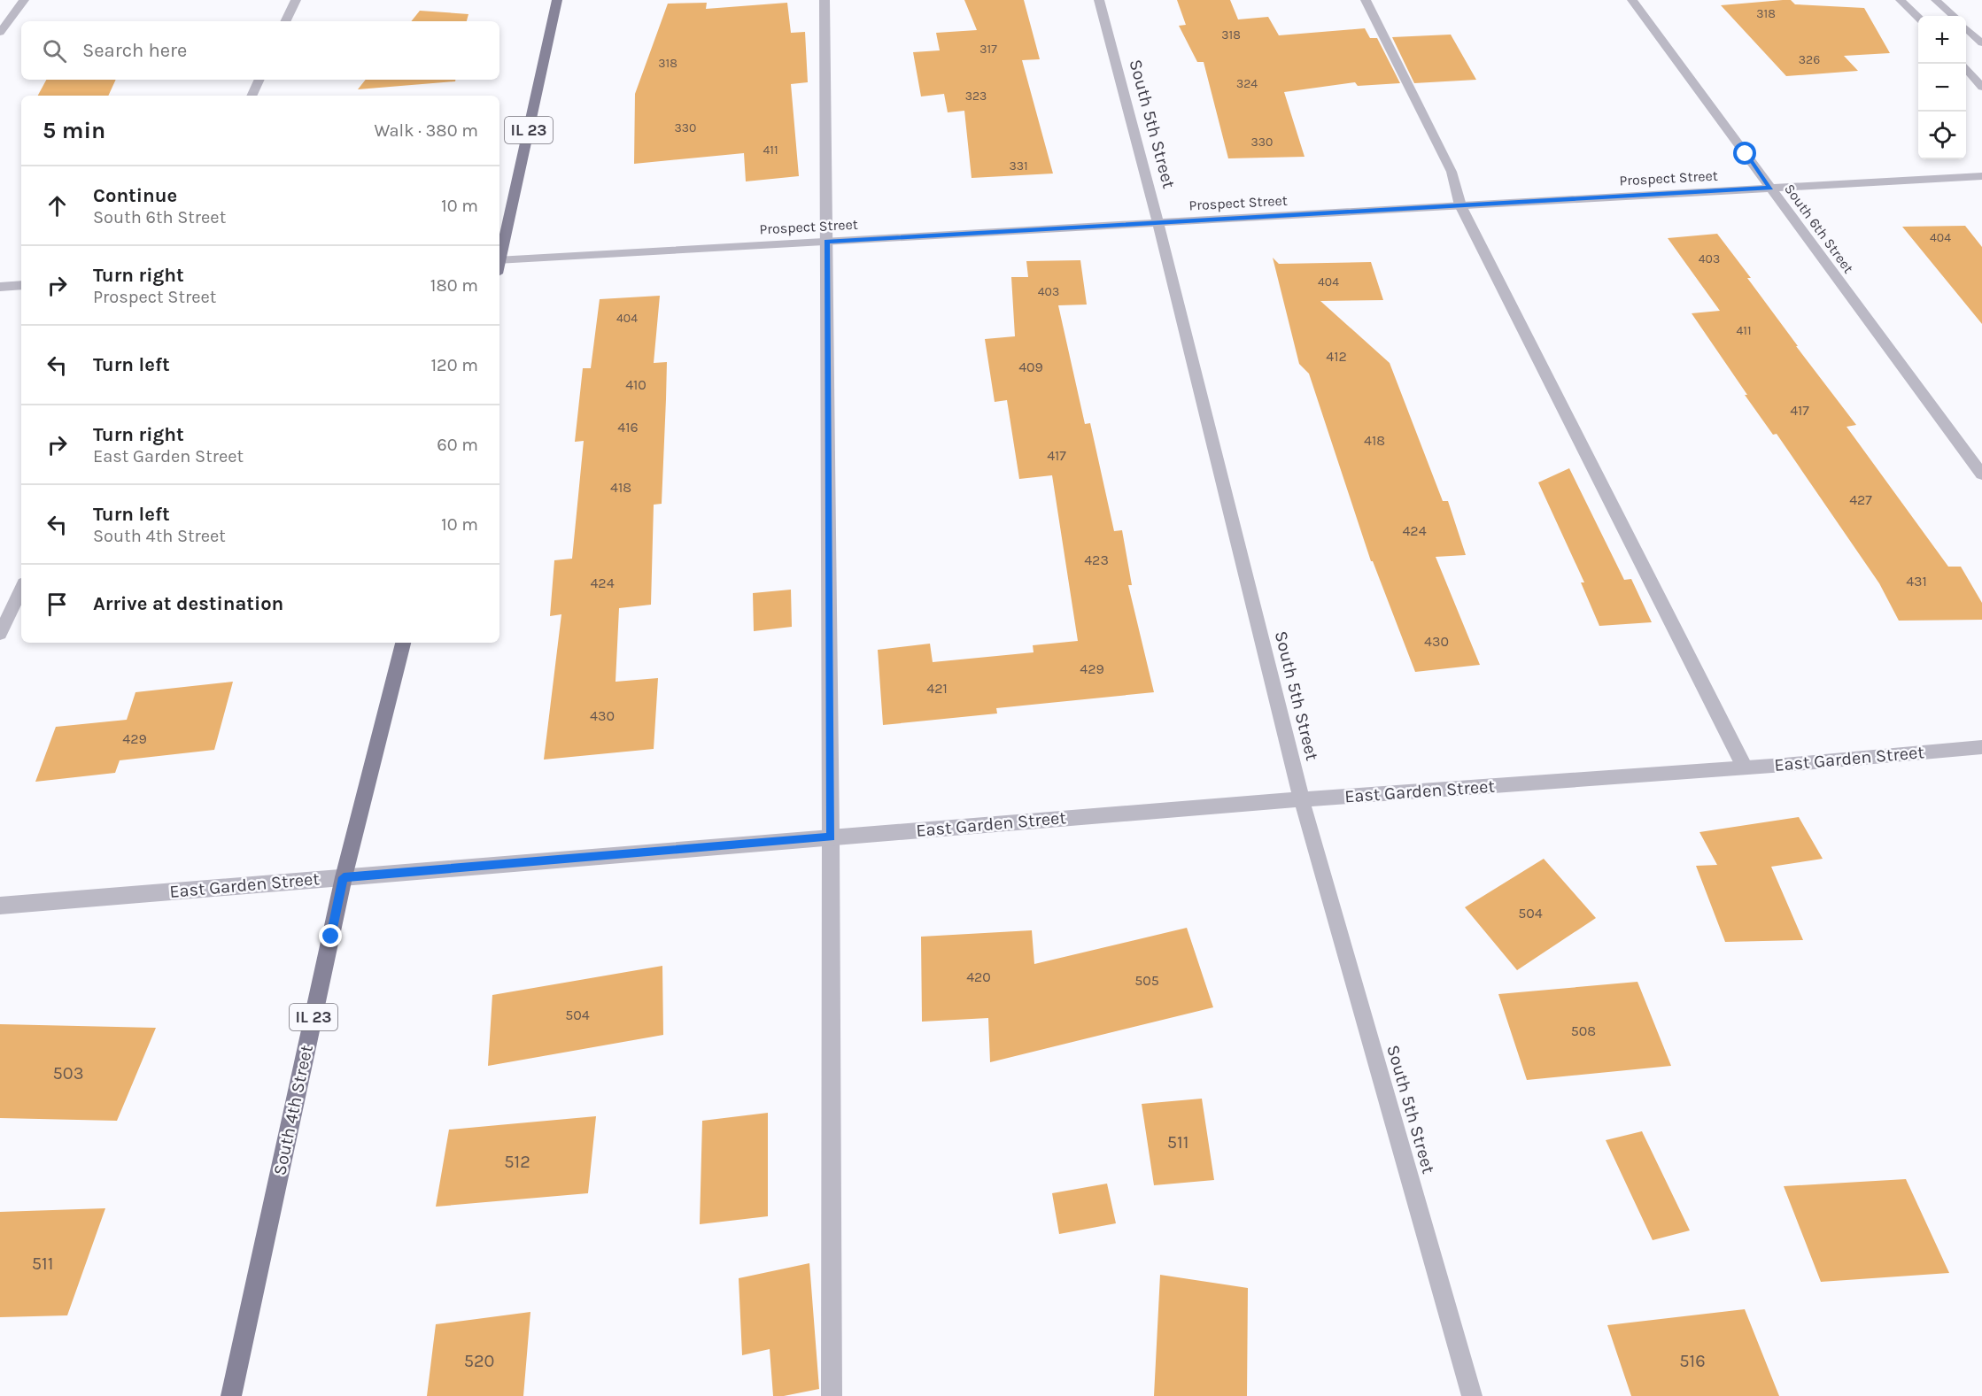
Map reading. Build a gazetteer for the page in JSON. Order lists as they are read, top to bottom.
{
  "streets": {
    "main road": ["IL 23", "South 4th Street"],
    "street": [
      "South 5th Street",
      "Prospect Street",
      "South 6th Street",
      "East Garden Street"
    ]
  },
  "crossings": [
    ["South 5th Street", "Prospect Street"],
    ["South 5th Street", "East Garden Street"],
    ["Prospect Street", "South 6th Street"],
    ["East Garden Street", "South 4th Street"]
  ],
  "house_numbers": [
    "318",
    "318",
    "317",
    "326",
    "318",
    "324",
    "323",
    "330",
    "330",
    "411",
    "331",
    "404",
    "403",
    "404",
    "403",
    "404",
    "411",
    "412",
    "409",
    "410",
    "417",
    "416",
    "418",
    "417",
    "418",
    "427",
    "424",
    "423",
    "431",
    "424",
    "430",
    "429",
    "421",
    "430",
    "429",
    "504",
    "420",
    "505",
    "504",
    "508",
    "503",
    "511",
    "512",
    "511",
    "520",
    "516"
  ],
  "page": {
    "map_buttons": ["+", "−"],
    "search": "Search here",
    "heading": ["5 min", "Walk · 380 m"],
    "list": [
      ["Continue", "South 6th Street", "10 m"],
      ["Turn right", "Prospect Street", "180 m"],
      ["Turn left", "120 m"],
      ["Turn right", "East Garden Street", "60 m"],
      ["Turn left", "South 4th Street", "10 m"],
      "Arrive at destination"
    ]
  }
}
